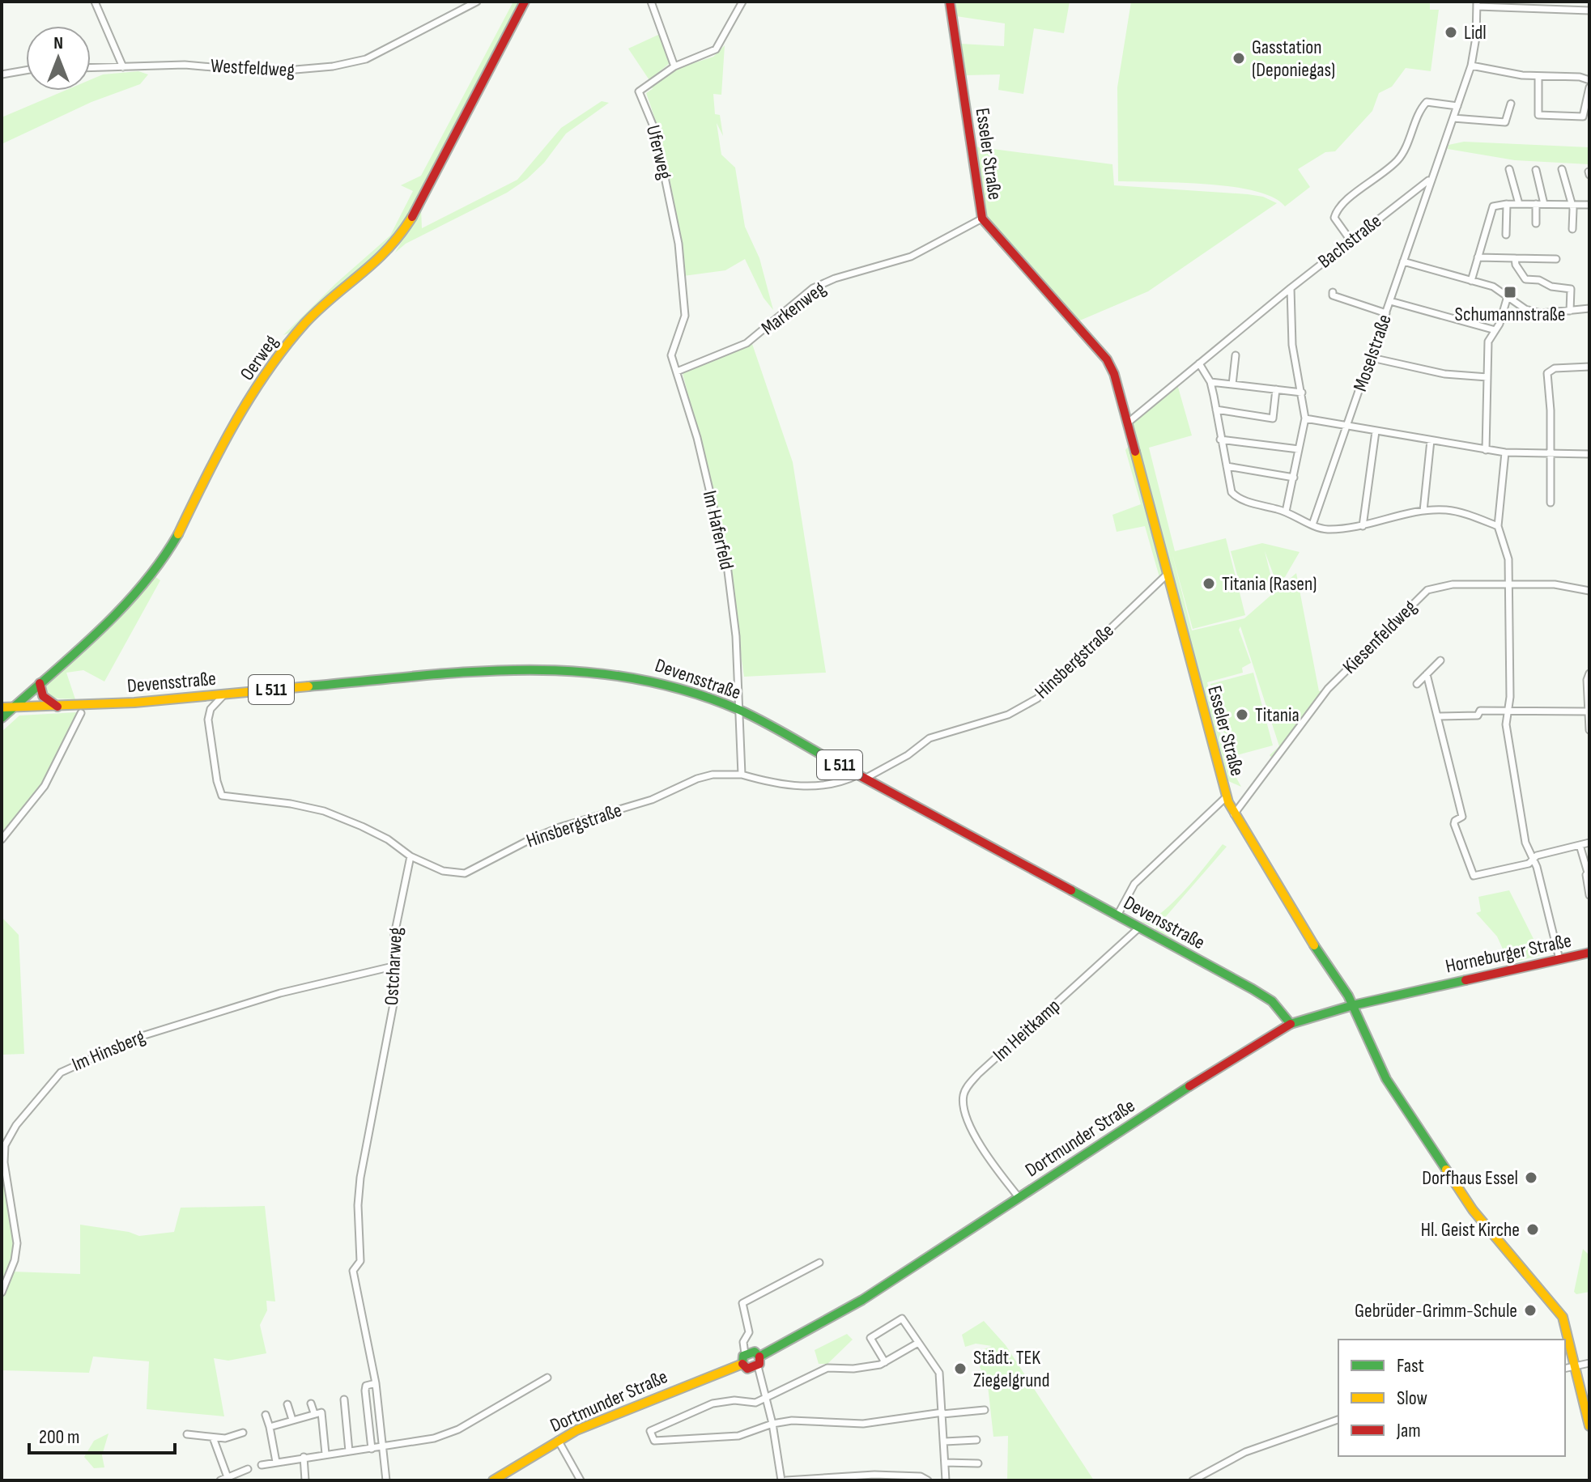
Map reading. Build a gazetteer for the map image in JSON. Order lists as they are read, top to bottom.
{
  "streets": {
    "main road": [
      "Esseler Straße",
      "Oerweg",
      "Devensstraße",
      "L 511",
      "Horneburger Straße",
      "Dortmunder Straße"
    ],
    "street": [
      "Westfeldweg",
      "Uferweg",
      "Bachstraße",
      "Markenweg",
      "Moselstraße",
      "Im Haferfeld",
      "Kiesenfeldweg",
      "Hinsbergstraße",
      "Ostcharweg",
      "Im Heitkamp",
      "Im Hinsberg"
    ]
  },
  "crossings": [
    ["Uferweg", "Im Haferfeld"],
    ["Esseler Straße", "Bachstraße"],
    ["Esseler Straße", "Markenweg"],
    ["Esseler Straße", "Kiesenfeldweg"],
    ["Esseler Straße", "Hinsbergstraße"],
    ["Esseler Straße", "Dortmunder Straße"],
    ["Bachstraße", "Moselstraße"],
    ["Markenweg", "Im Haferfeld"],
    ["Oerweg", "Devensstraße"],
    ["Oerweg", "L 511"],
    ["Im Haferfeld", "Devensstraße"],
    ["Hinsbergstraße", "Devensstraße"],
    ["Hinsbergstraße", "Ostcharweg"],
    ["Devensstraße", "L 511"],
    ["Devensstraße", "Im Heitkamp"],
    ["Devensstraße", "Dortmunder Straße"],
    ["Horneburger Straße", "Dortmunder Straße"],
    ["Ostcharweg", "Im Hinsberg"],
    ["Im Heitkamp", "Dortmunder Straße"]
  ],
  "places": {
    "other": [
      "Lidl",
      "Gasstation (Deponiegas)",
      "Titania (Rasen)",
      "Titania",
      "Dorfhaus Essel",
      "Hl. Geist Kirche",
      "Gebrüder-Grimm-Schule",
      "Städt. TEK Ziegelgrund"
    ],
    "transit": ["Schumannstraße"]
  },
  "legend": ["Fast", "Slow", "Jam"],
  "scale_bar": "200 m",
  "north": "top"
}
